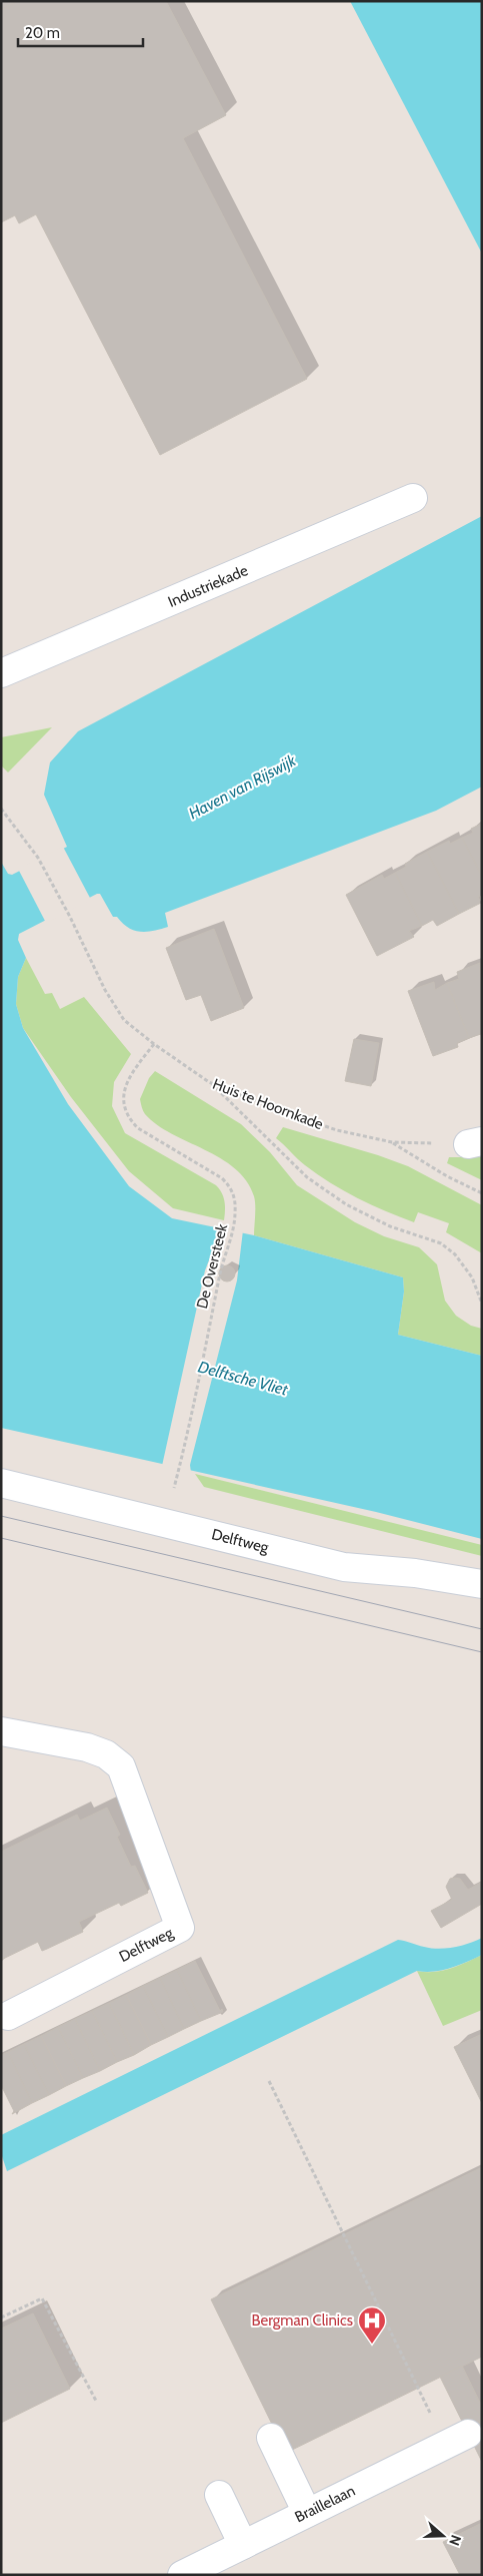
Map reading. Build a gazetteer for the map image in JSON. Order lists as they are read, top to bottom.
{
  "streets": {
    "street": ["Industriekade", "Delftweg", "Braillelaan"],
    "path": ["Huis te Hoornkade", "De Oversteek"]
  },
  "crossings": [
    ["Huis te Hoornkade", "De Oversteek"]
  ],
  "water": ["Haven van Rijswijk", "Delftsche Vliet"],
  "places": {
    "hospital": ["Bergman Clinics"]
  },
  "scale_bar": "20 m",
  "north": "right"
}
